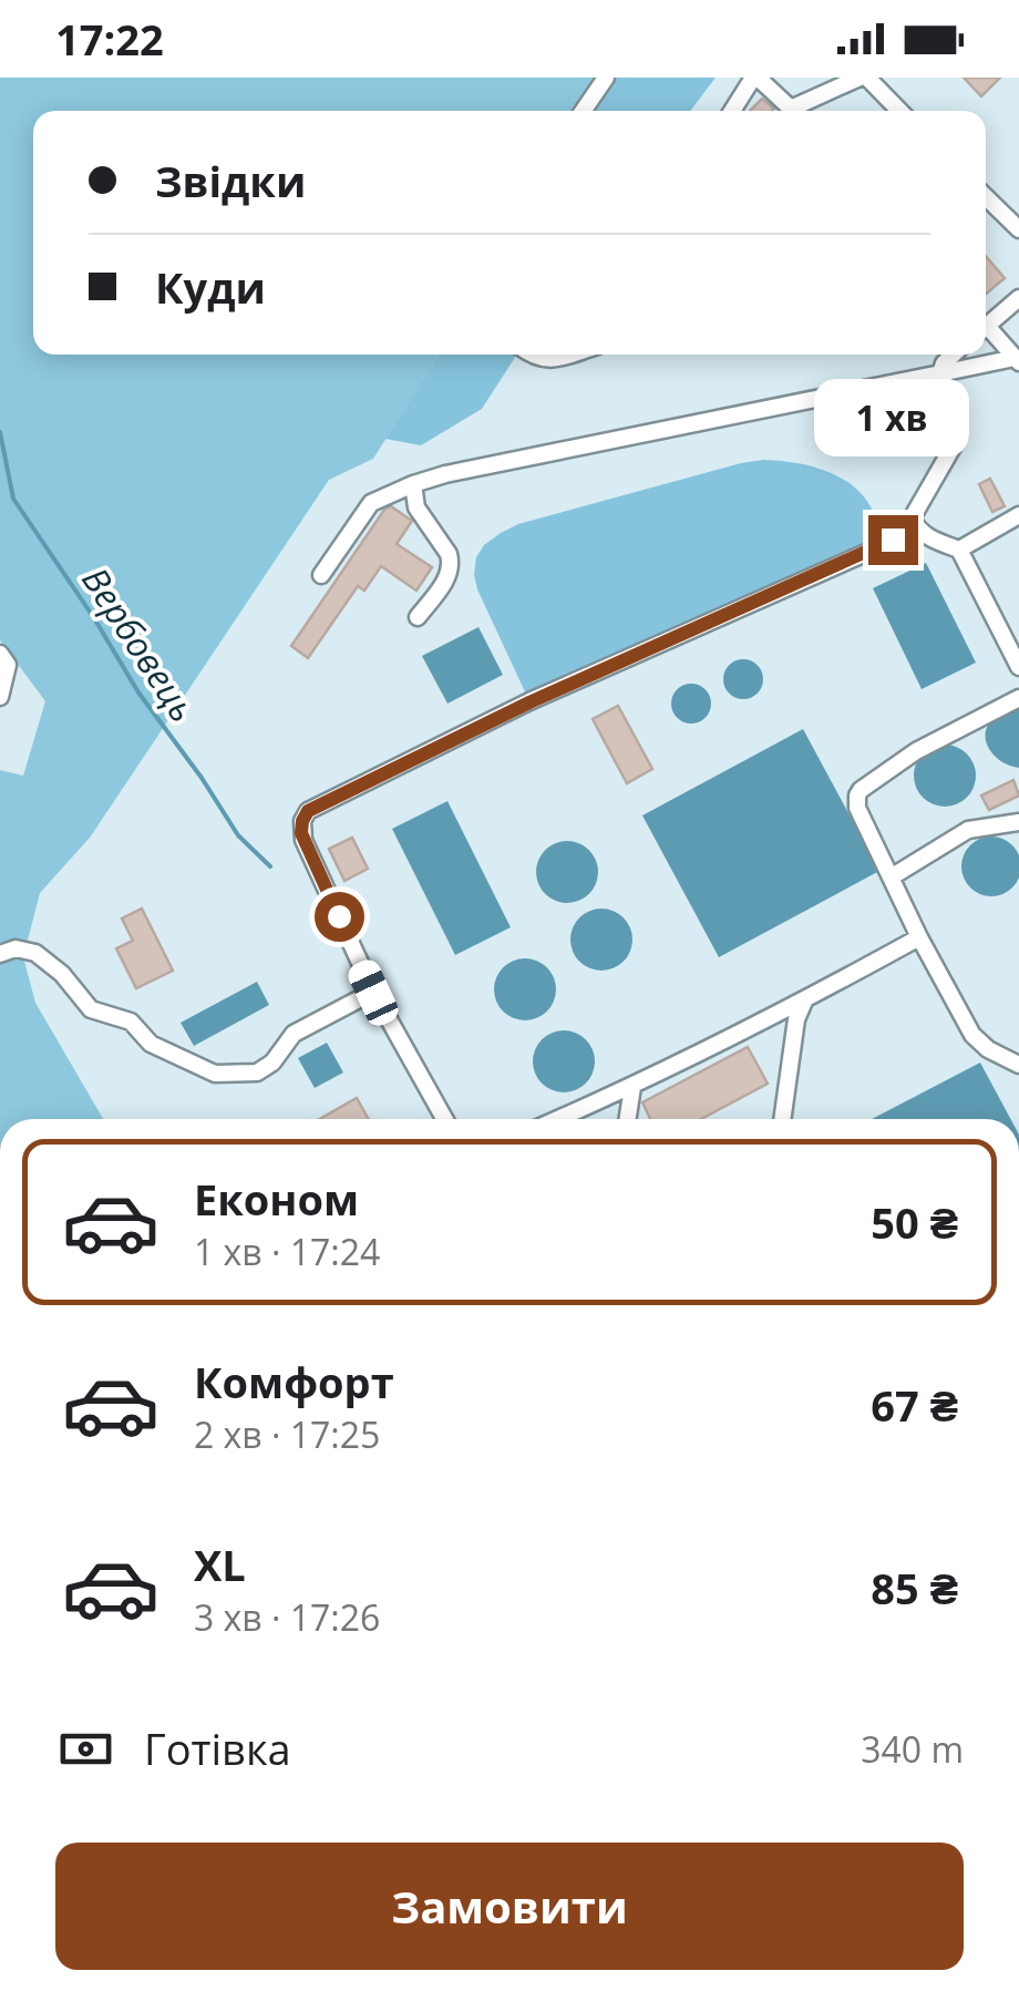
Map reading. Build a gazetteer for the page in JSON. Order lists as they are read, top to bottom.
{
  "water": ["Вербовець"],
  "page": {
    "status": "17:22",
    "banner": ["Звідки", "Куди"],
    "bubble": "1 хв",
    "list": [
      {
        "name": "Економ",
        "note": "1 хв · 17:24",
        "value": "50 ₴"
      },
      {
        "name": "Комфорт",
        "note": "2 хв · 17:25",
        "value": "67 ₴"
      },
      {
        "name": "XL",
        "note": "3 хв · 17:26",
        "value": "85 ₴"
      }
    ],
    "pay": ["Готівка", "340 m"],
    "buttons": "Замовити"
  }
}
